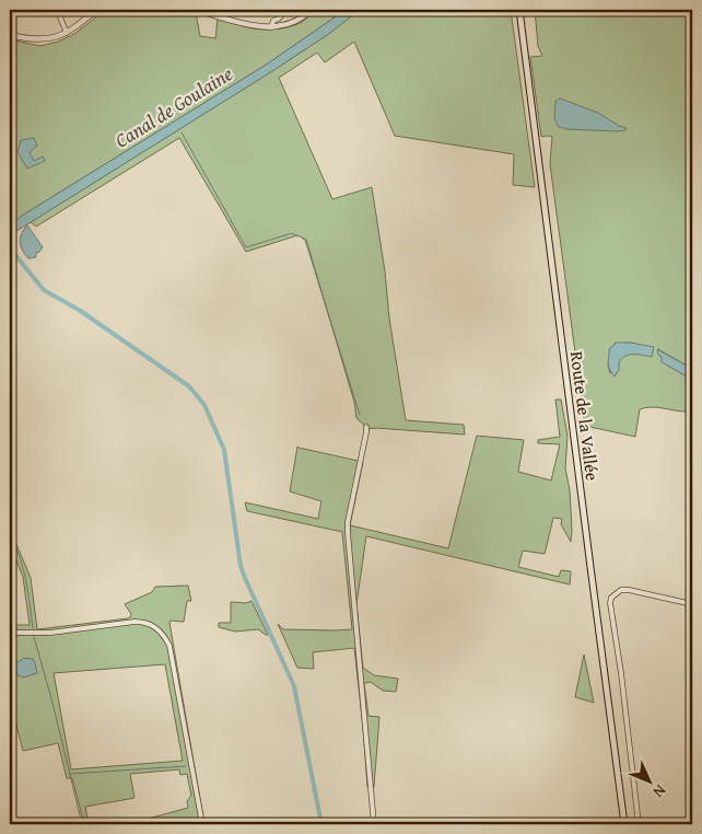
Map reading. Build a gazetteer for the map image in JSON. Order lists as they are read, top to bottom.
{
  "streets": {
    "main road": ["Route de la Vallée"]
  },
  "water": ["Canal de Goulaine"],
  "north": "bottom right"
}
